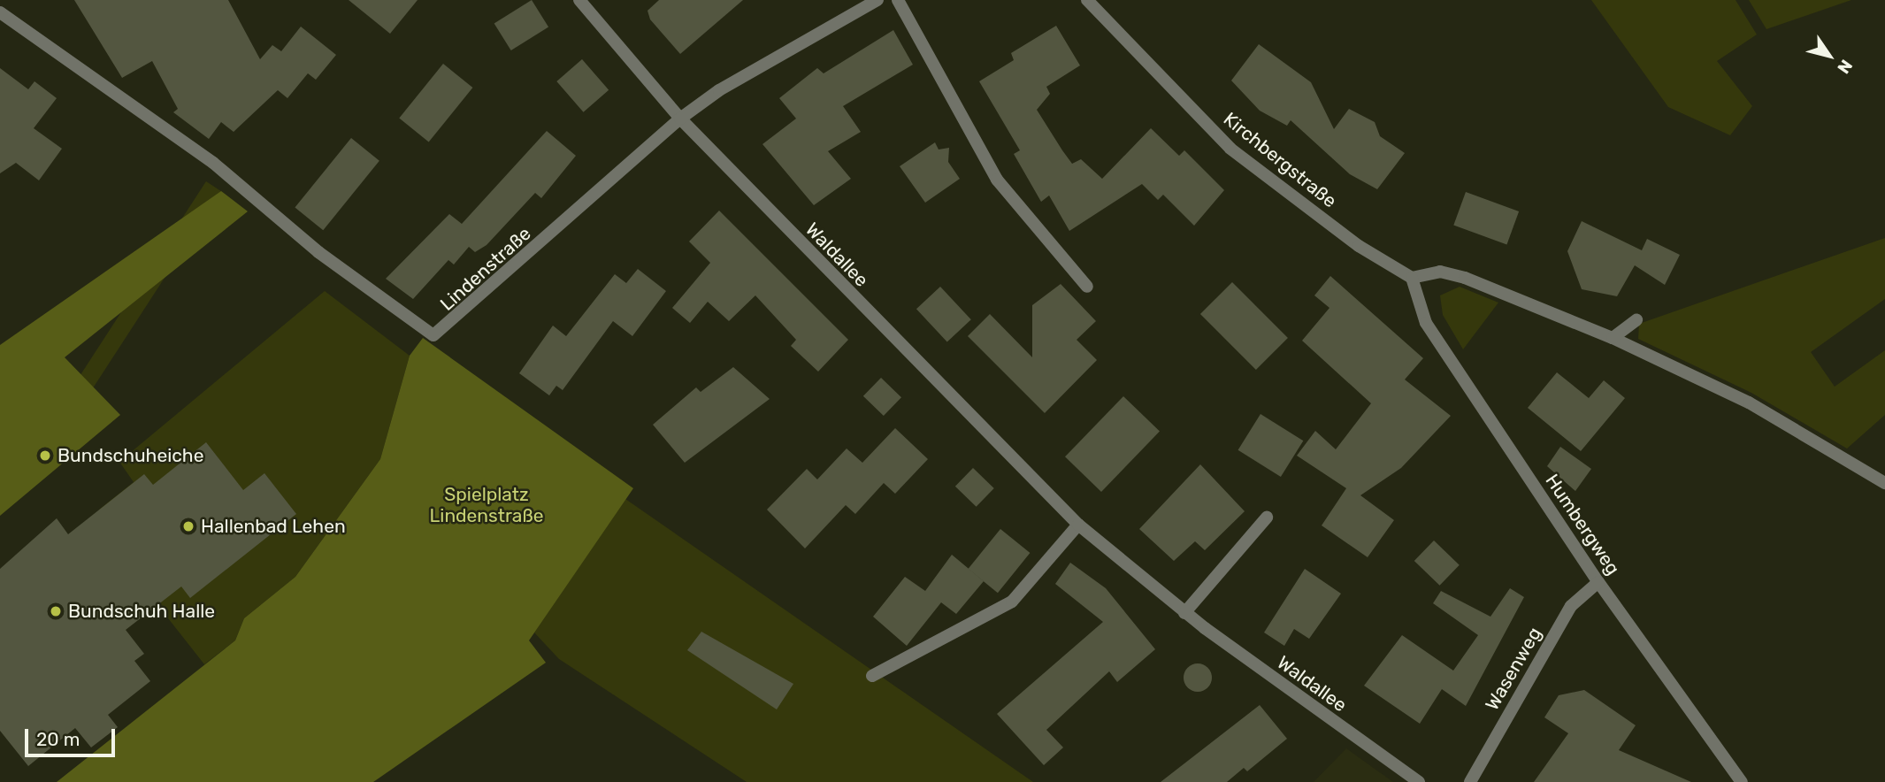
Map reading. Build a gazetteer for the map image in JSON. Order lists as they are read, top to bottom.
{
  "streets": {
    "street": [
      "Kirchbergstraße",
      "Waldallee",
      "Lindenstraße",
      "Humbergweg",
      "Wasenweg"
    ]
  },
  "crossings": [
    ["Kirchbergstraße", "Humbergweg"],
    ["Waldallee", "Lindenstraße"],
    ["Humbergweg", "Wasenweg"]
  ],
  "parks": ["Spielplatz Lindenstraße"],
  "places": ["Bundschuheiche", "Hallenbad Lehen", "Bundschuh Halle"],
  "scale_bar": "20 m",
  "north": "bottom right"
}
